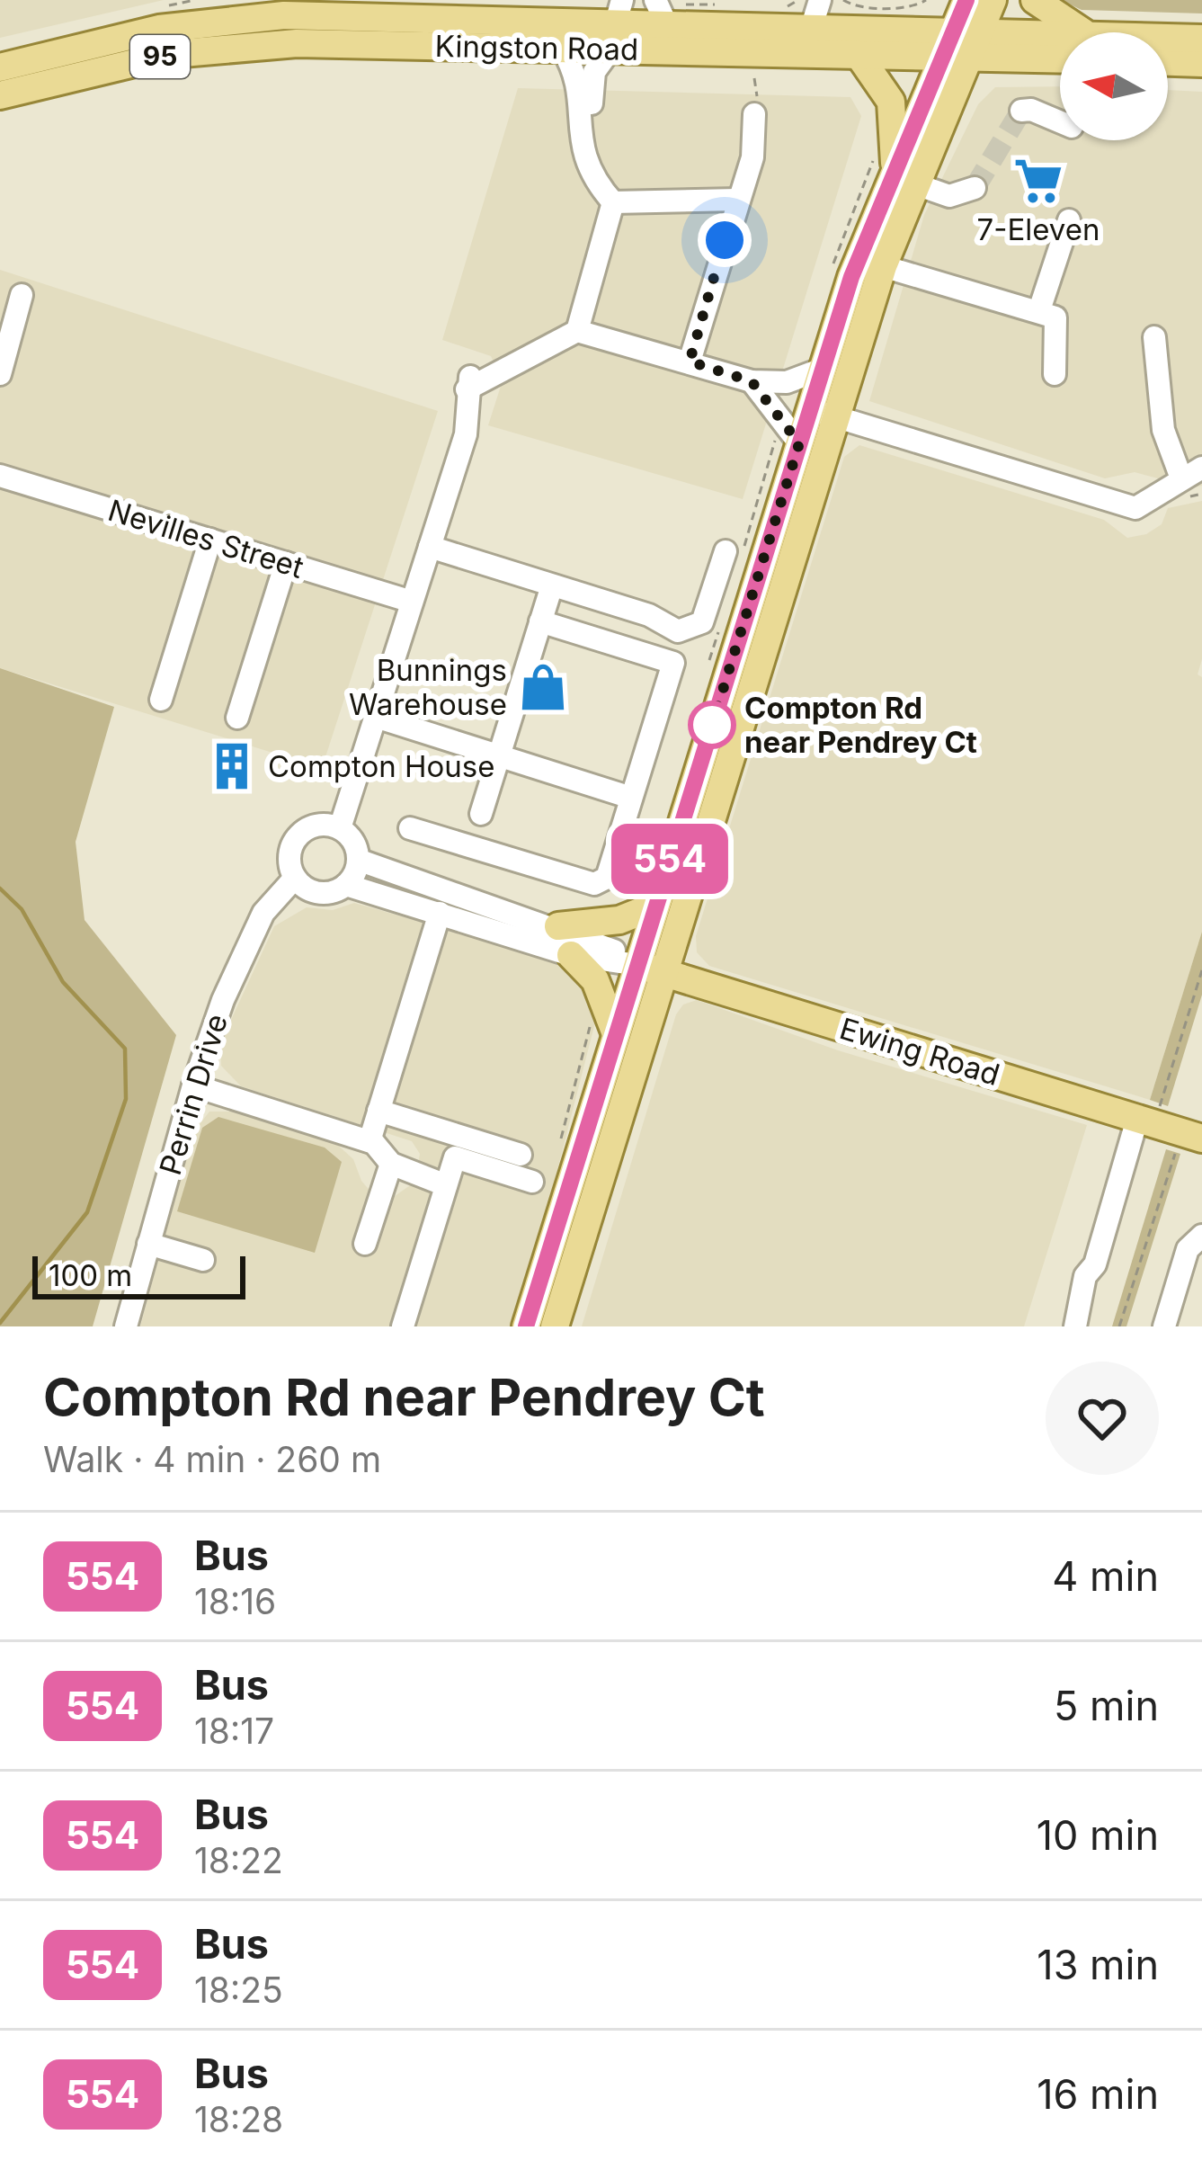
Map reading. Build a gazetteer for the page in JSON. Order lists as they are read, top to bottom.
{
  "streets": {
    "main road": ["Kingston Road", "95", "Ewing Road"],
    "street": ["Nevilles Street", "Perrin Drive"]
  },
  "crossings": [
    ["Ewing Road", "Perrin Drive"]
  ],
  "places": {
    "supermarket": ["7-Eleven"],
    "shop": ["Bunnings Warehouse"],
    "other": ["Compton Rd near Pendrey Ct"],
    "building": ["Compton House"]
  },
  "lines": ["bus line 554"],
  "scale_bar": "100 m",
  "north": "left",
  "page": {
    "on_map": "554",
    "scale": "100 m",
    "heading": ["Compton Rd near Pendrey Ct", "Walk · 4 min · 260 m"],
    "list": [
      {
        "mark": "554",
        "name": "Bus",
        "note": "18:16",
        "value": "4 min"
      },
      {
        "mark": "554",
        "name": "Bus",
        "note": "18:17",
        "value": "5 min"
      },
      {
        "mark": "554",
        "name": "Bus",
        "note": "18:22",
        "value": "10 min"
      },
      {
        "mark": "554",
        "name": "Bus",
        "note": "18:25",
        "value": "13 min"
      },
      {
        "mark": "554",
        "name": "Bus",
        "note": "18:28",
        "value": "16 min"
      }
    ]
  }
}
